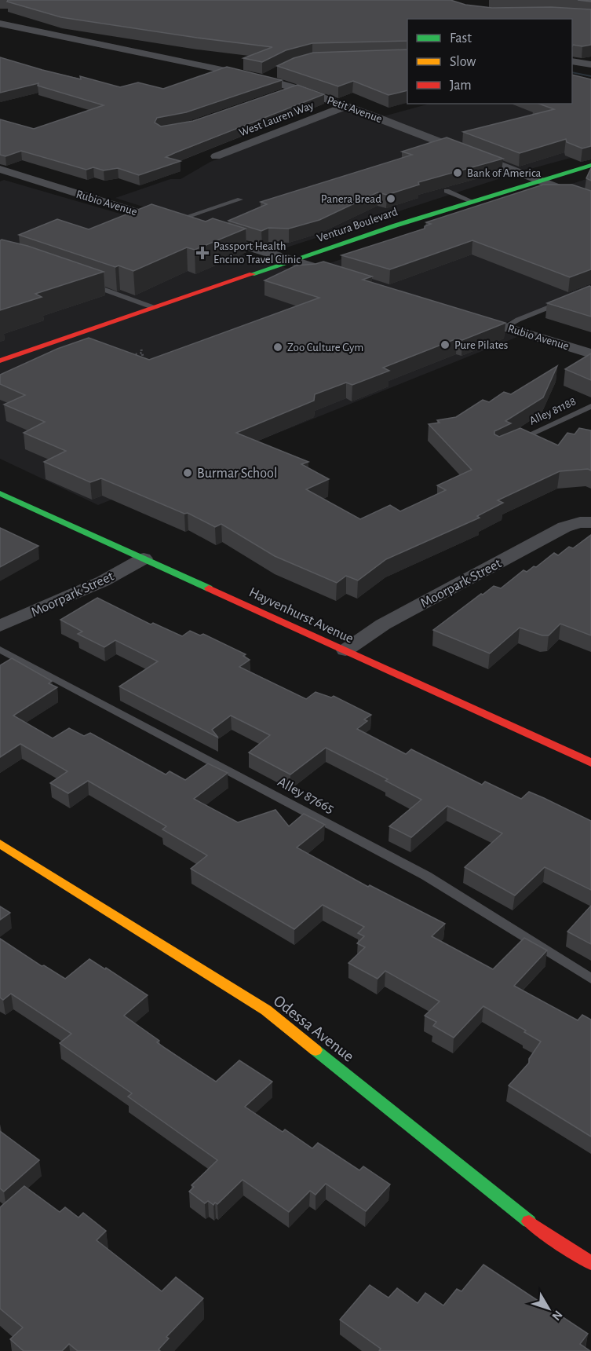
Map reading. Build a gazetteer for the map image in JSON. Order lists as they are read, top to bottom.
{
  "streets": {
    "main road": ["Ventura Boulevard", "Hayvenhurst Avenue", "Odessa Avenue"],
    "street": [
      "Petit Avenue",
      "West Lauren Way",
      "Rubio Avenue",
      "Moorpark Street"
    ],
    "lane": ["Alley 81188", "Alley 87665"]
  },
  "crossings": [
    ["Petit Avenue", "West Lauren Way"],
    ["Petit Avenue", "Ventura Boulevard"],
    ["Moorpark Street", "Hayvenhurst Avenue"]
  ],
  "places": {
    "other": [
      "Bank of America",
      "Panera Bread",
      "Pure Pilates",
      "Zoo Culture Gym",
      "Burmar School"
    ],
    "health": ["Passport Health Encino Travel Clinic"]
  },
  "legend": ["Fast", "Slow", "Jam"],
  "north": "bottom right"
}
